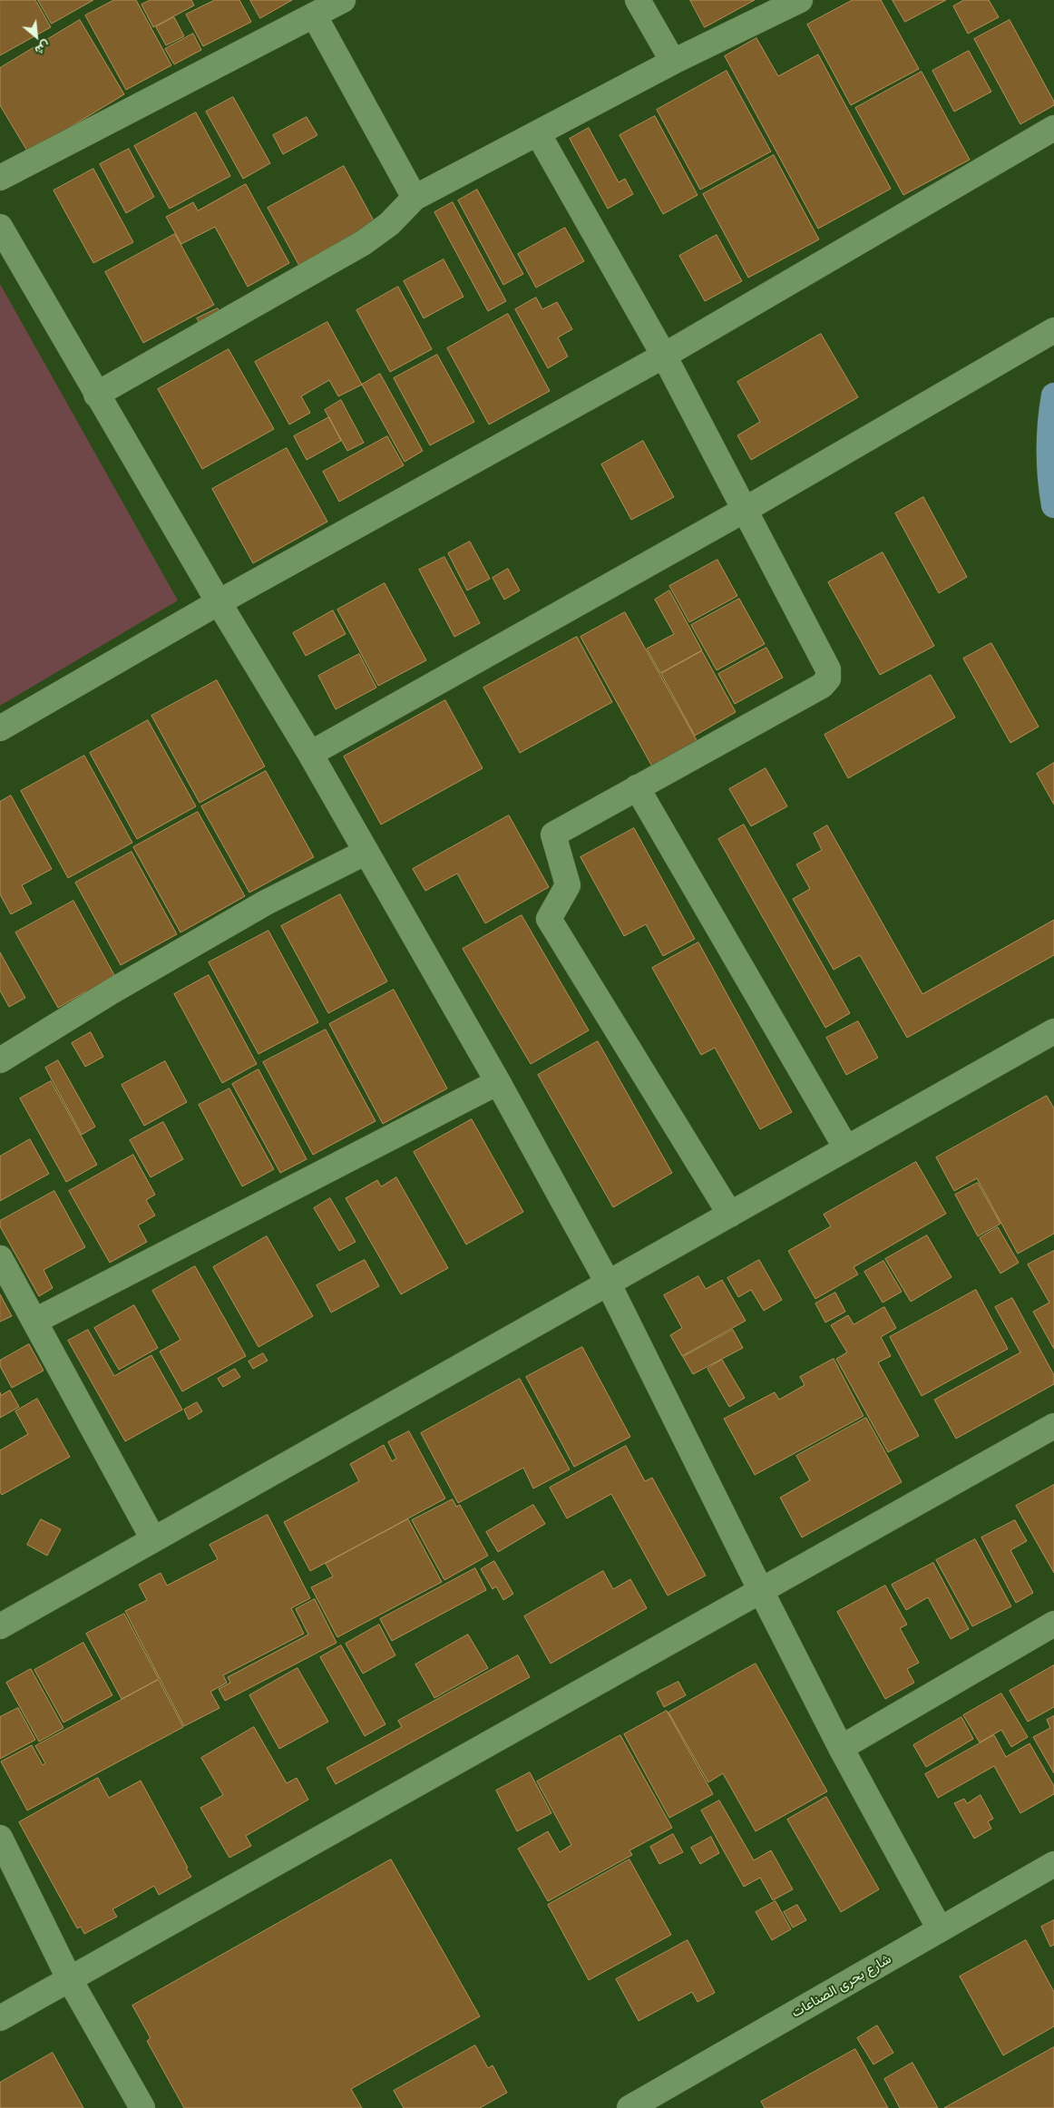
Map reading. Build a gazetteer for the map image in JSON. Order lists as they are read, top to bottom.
{
  "streets": {
    "street": ["شارع بحرى الصناعات"]
  },
  "north": "bottom right"
}
